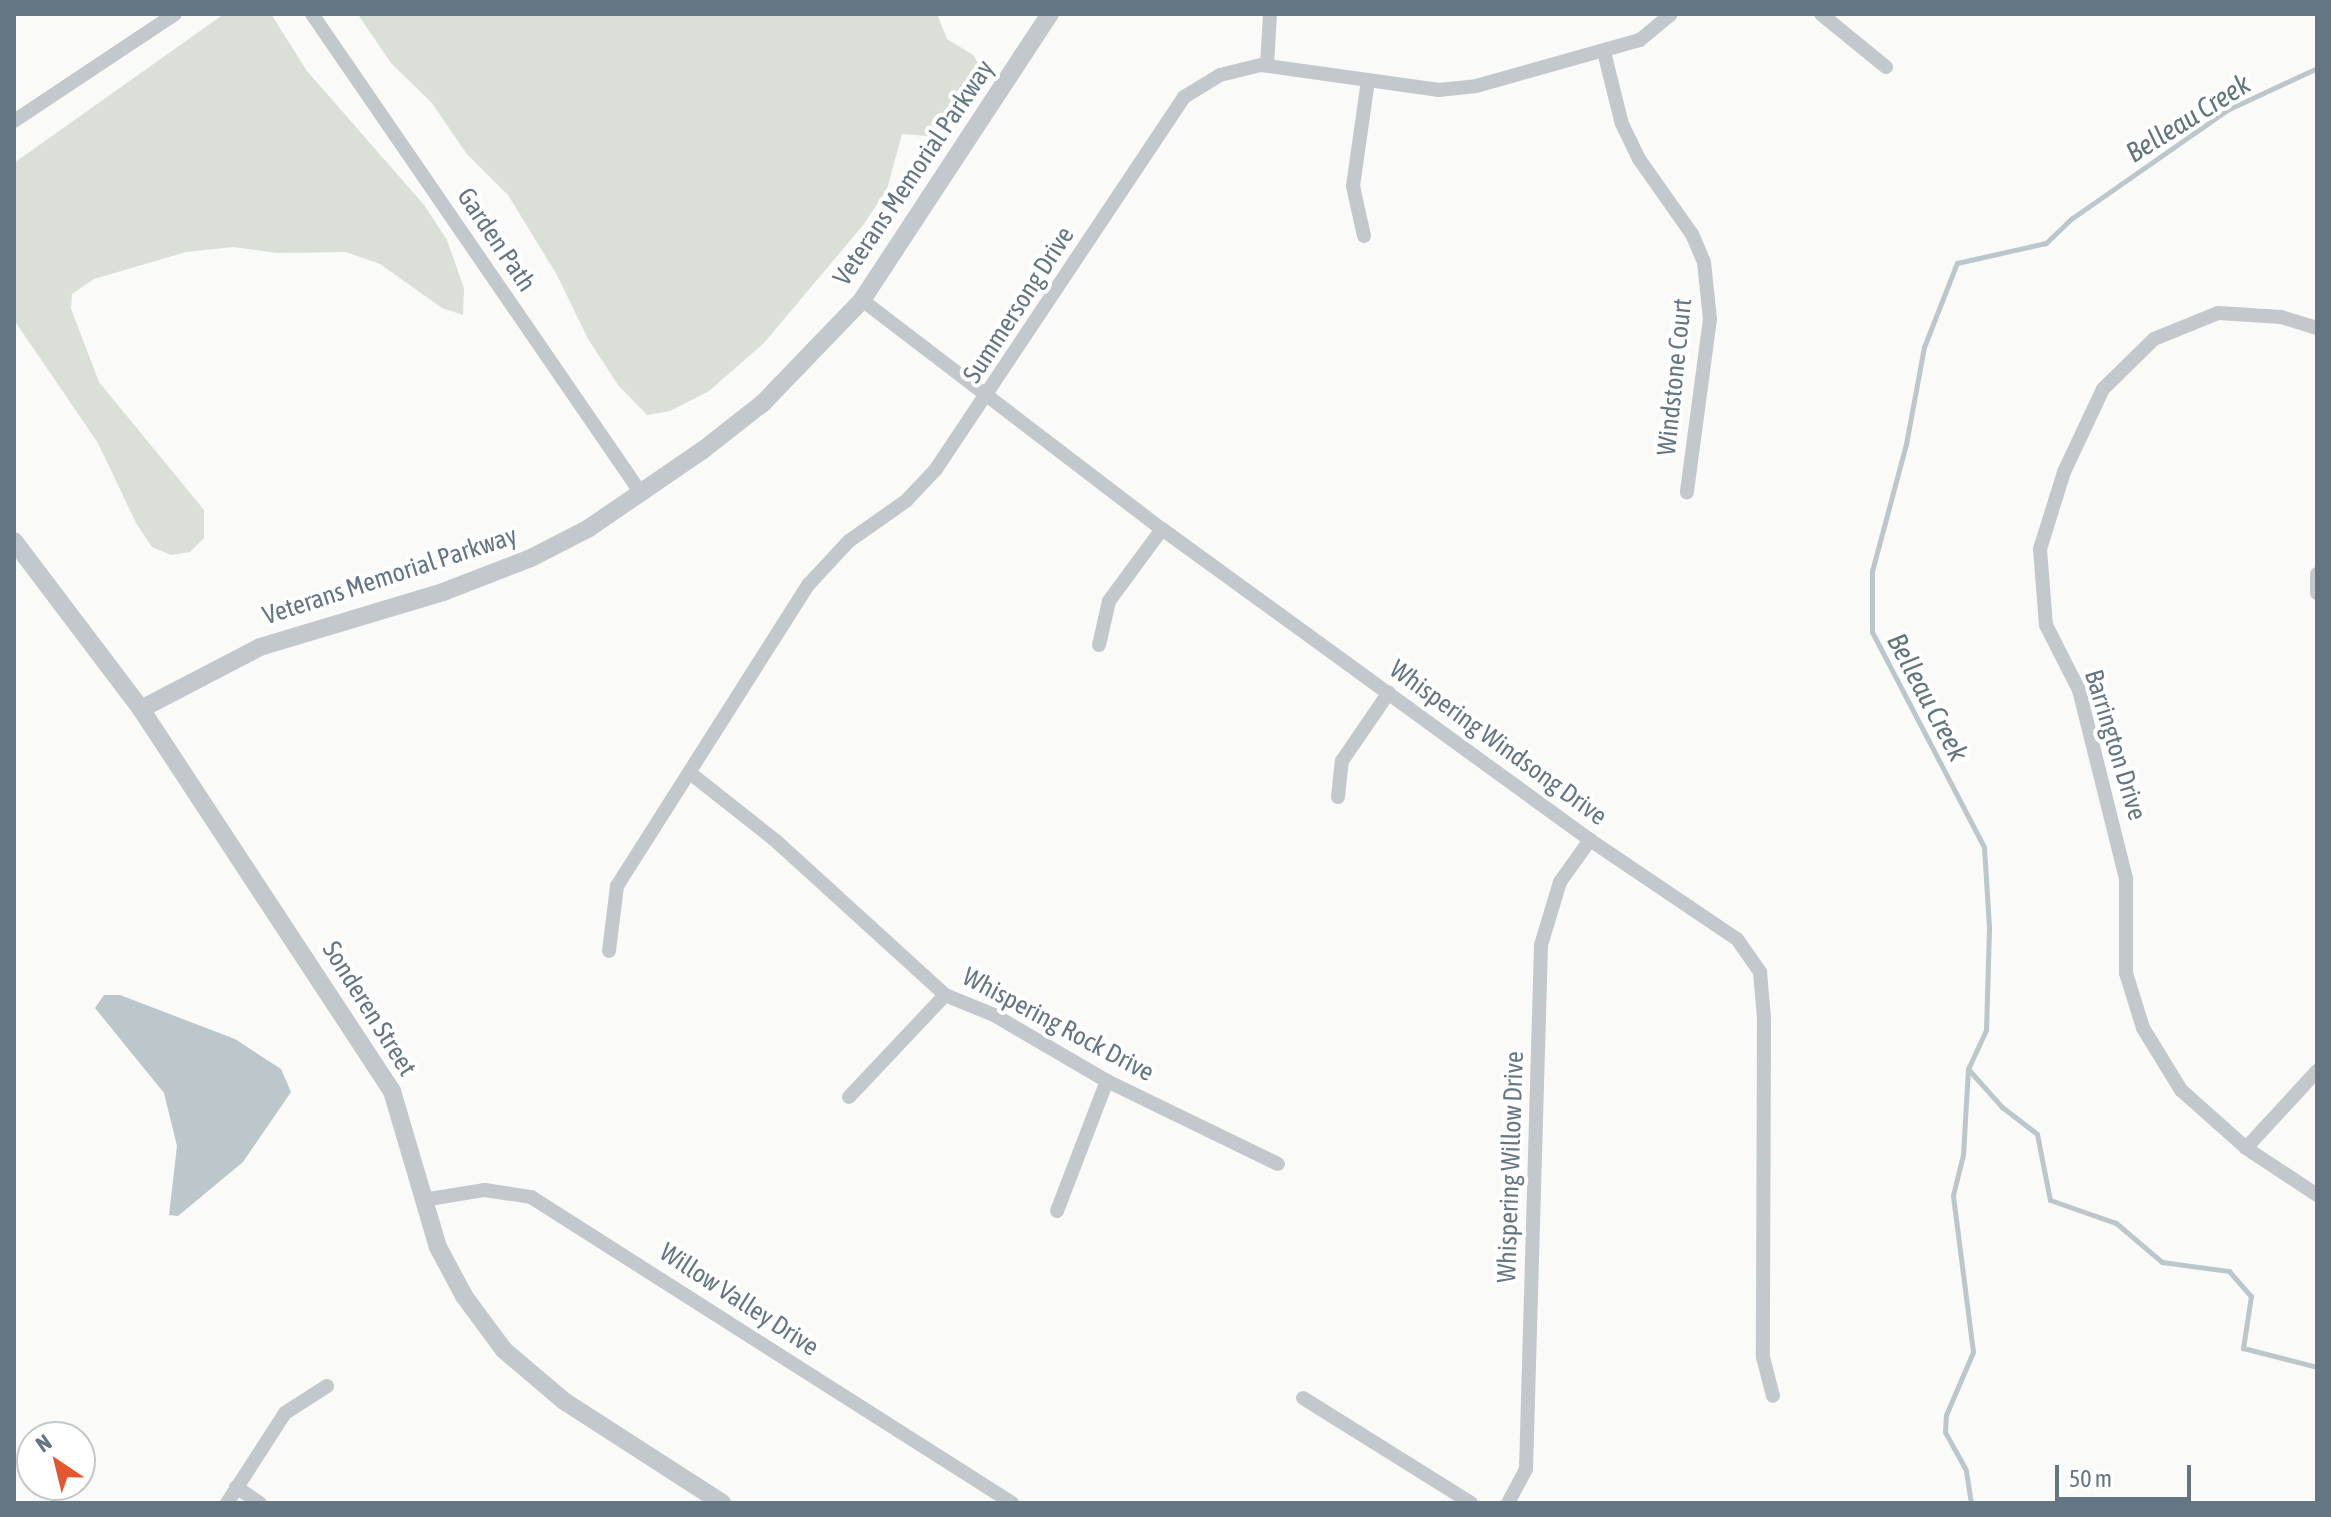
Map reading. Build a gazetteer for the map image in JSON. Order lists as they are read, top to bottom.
{
  "streets": {
    "street": [
      "Veterans Memorial Parkway",
      "Garden Path",
      "Summersong Drive",
      "Windstone Court",
      "Whispering Windsong Drive",
      "Barrington Drive",
      "Sonderen Street",
      "Whispering Rock Drive",
      "Whispering Willow Drive",
      "Willow Valley Drive"
    ]
  },
  "crossings": [
    ["Veterans Memorial Parkway", "Garden Path"],
    ["Veterans Memorial Parkway", "Whispering Windsong Drive"],
    ["Veterans Memorial Parkway", "Sonderen Street"],
    ["Summersong Drive", "Windstone Court"],
    ["Summersong Drive", "Whispering Windsong Drive"],
    ["Summersong Drive", "Whispering Rock Drive"],
    ["Whispering Windsong Drive", "Whispering Willow Drive"],
    ["Sonderen Street", "Willow Valley Drive"]
  ],
  "water": ["Belleau Creek"],
  "scale_bar": "50 m",
  "north": "top left"
}
